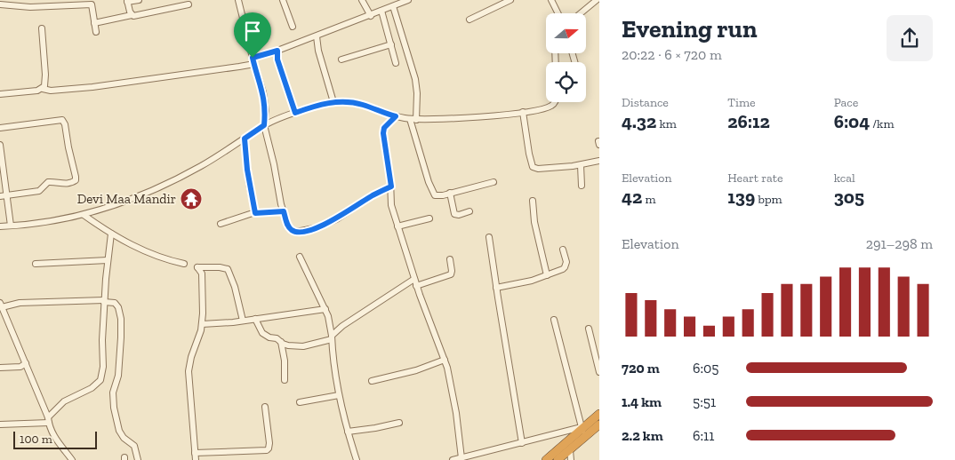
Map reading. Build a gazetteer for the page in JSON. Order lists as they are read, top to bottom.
{
  "places": {
    "temple": ["Devi Maa Mandir"]
  },
  "scale_bar": "100 m",
  "north": "right",
  "page": {
    "heading": ["Evening run", "20:22 · 6 × 720 m"],
    "stats": [
      ["Distance", "4.32 km"],
      ["Time", "26:12"],
      ["Pace", "6:04 /km"],
      ["Elevation", "42 m"],
      ["Heart rate", "139 bpm"],
      ["kcal", "305"]
    ],
    "chart": ["Elevation", "291–298 m"],
    "list": [
      {
        "name": "720 m",
        "note": "6:05"
      },
      {
        "name": "1.4 km",
        "note": "5:51"
      },
      {
        "name": "2.2 km",
        "note": "6:11"
      }
    ],
    "scale": "100 m"
  }
}
